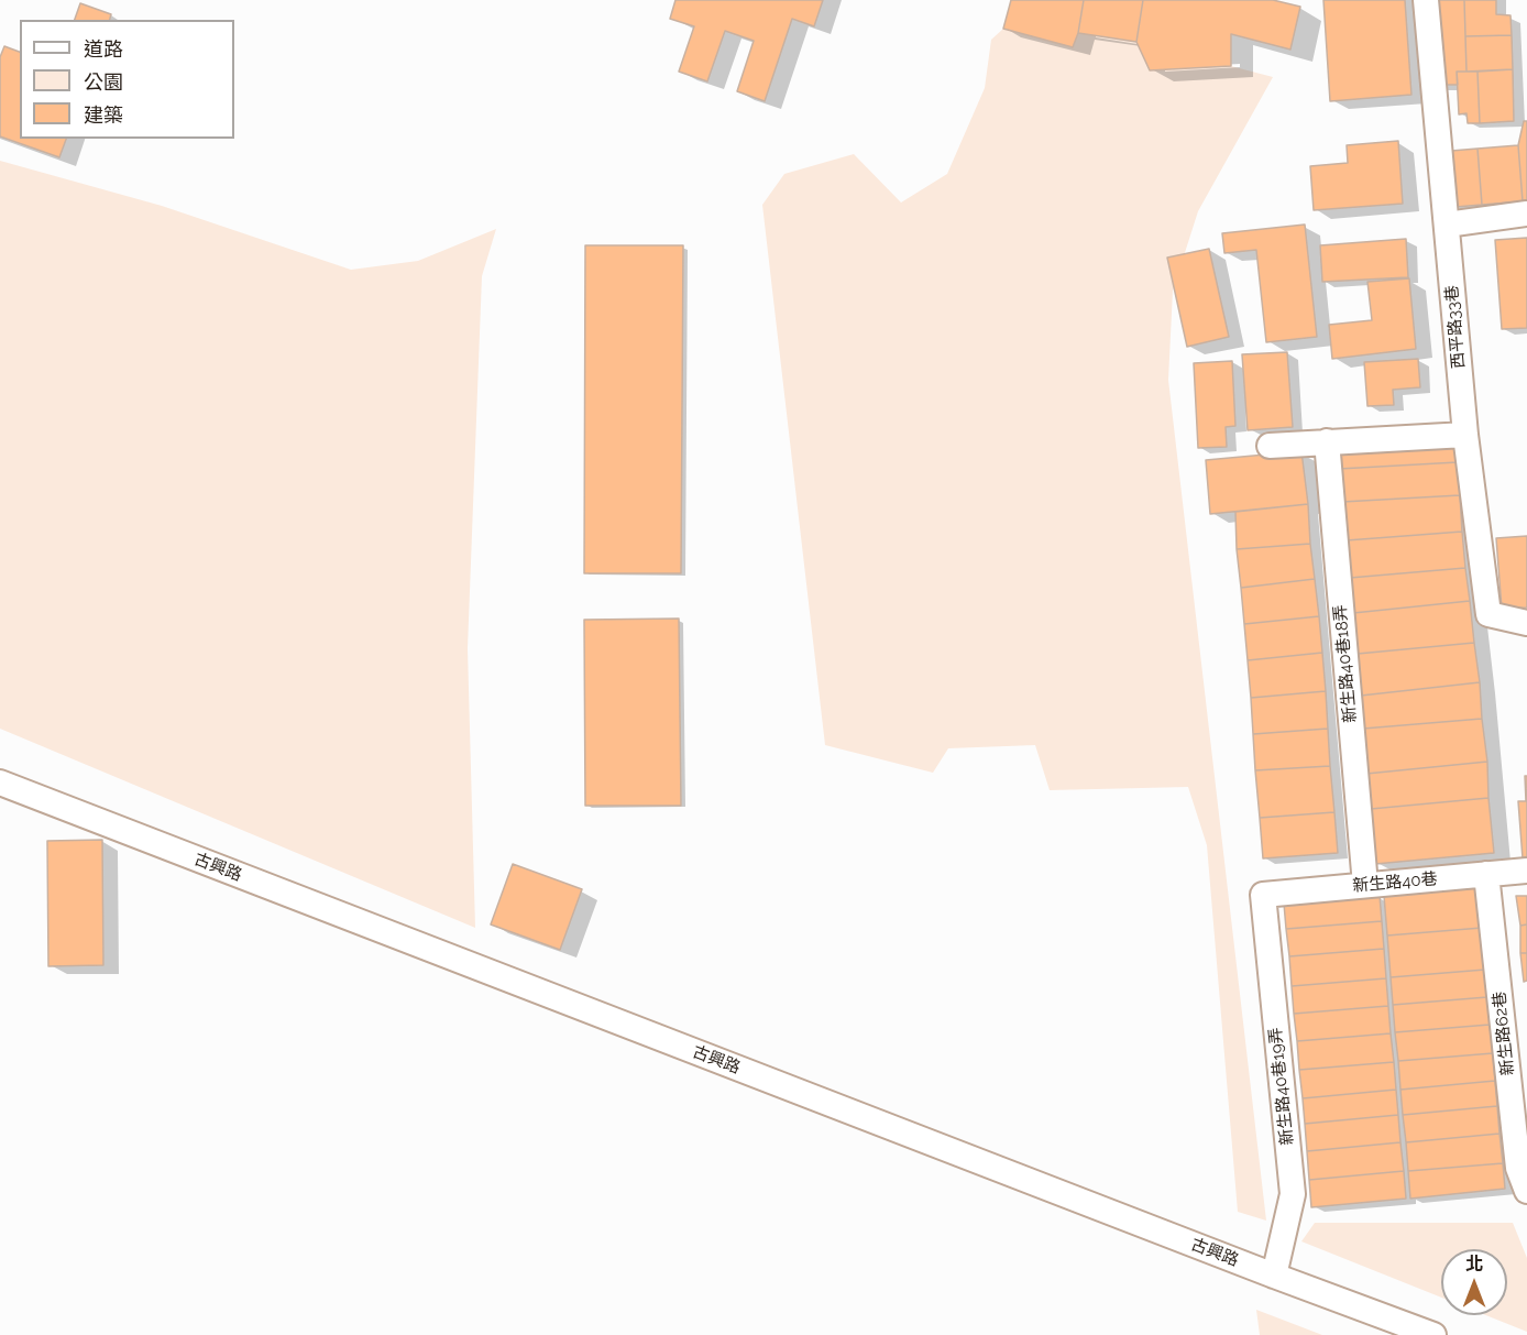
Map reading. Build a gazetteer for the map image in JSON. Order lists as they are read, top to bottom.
{
  "streets": {
    "street": [
      "西平路33巷",
      "新生路40巷18弄",
      "古興路",
      "新生路40巷",
      "新生路62巷",
      "新生路40巷19弄"
    ]
  },
  "crossings": [
    ["新生路40巷18弄", "新生路40巷"],
    ["古興路", "新生路40巷19弄"],
    ["新生路40巷", "新生路62巷"],
    ["新生路40巷", "新生路40巷19弄"]
  ],
  "legend": ["道路", "公園", "建築"],
  "north": "top"
}
